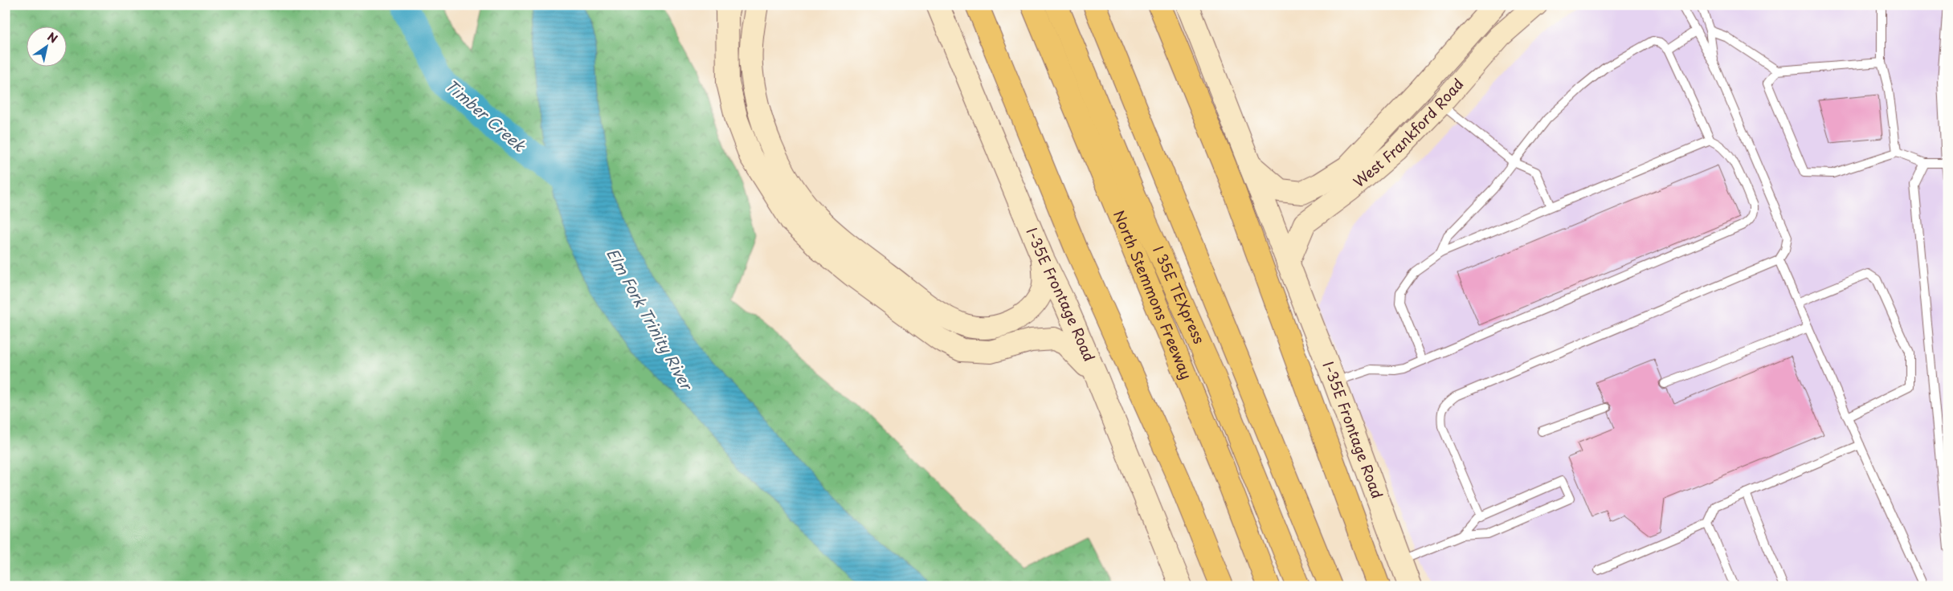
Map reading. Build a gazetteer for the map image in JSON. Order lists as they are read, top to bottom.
{
  "streets": {
    "highway": ["North Stemmons Freeway", "I 35E TEXpress"],
    "main road": ["West Frankford Road", "I-35E Frontage Road"]
  },
  "crossings": [
    ["West Frankford Road", "I-35E Frontage Road"]
  ],
  "water": ["Timber Creek", "Elm Fork Trinity River"],
  "north": "top right"
}
